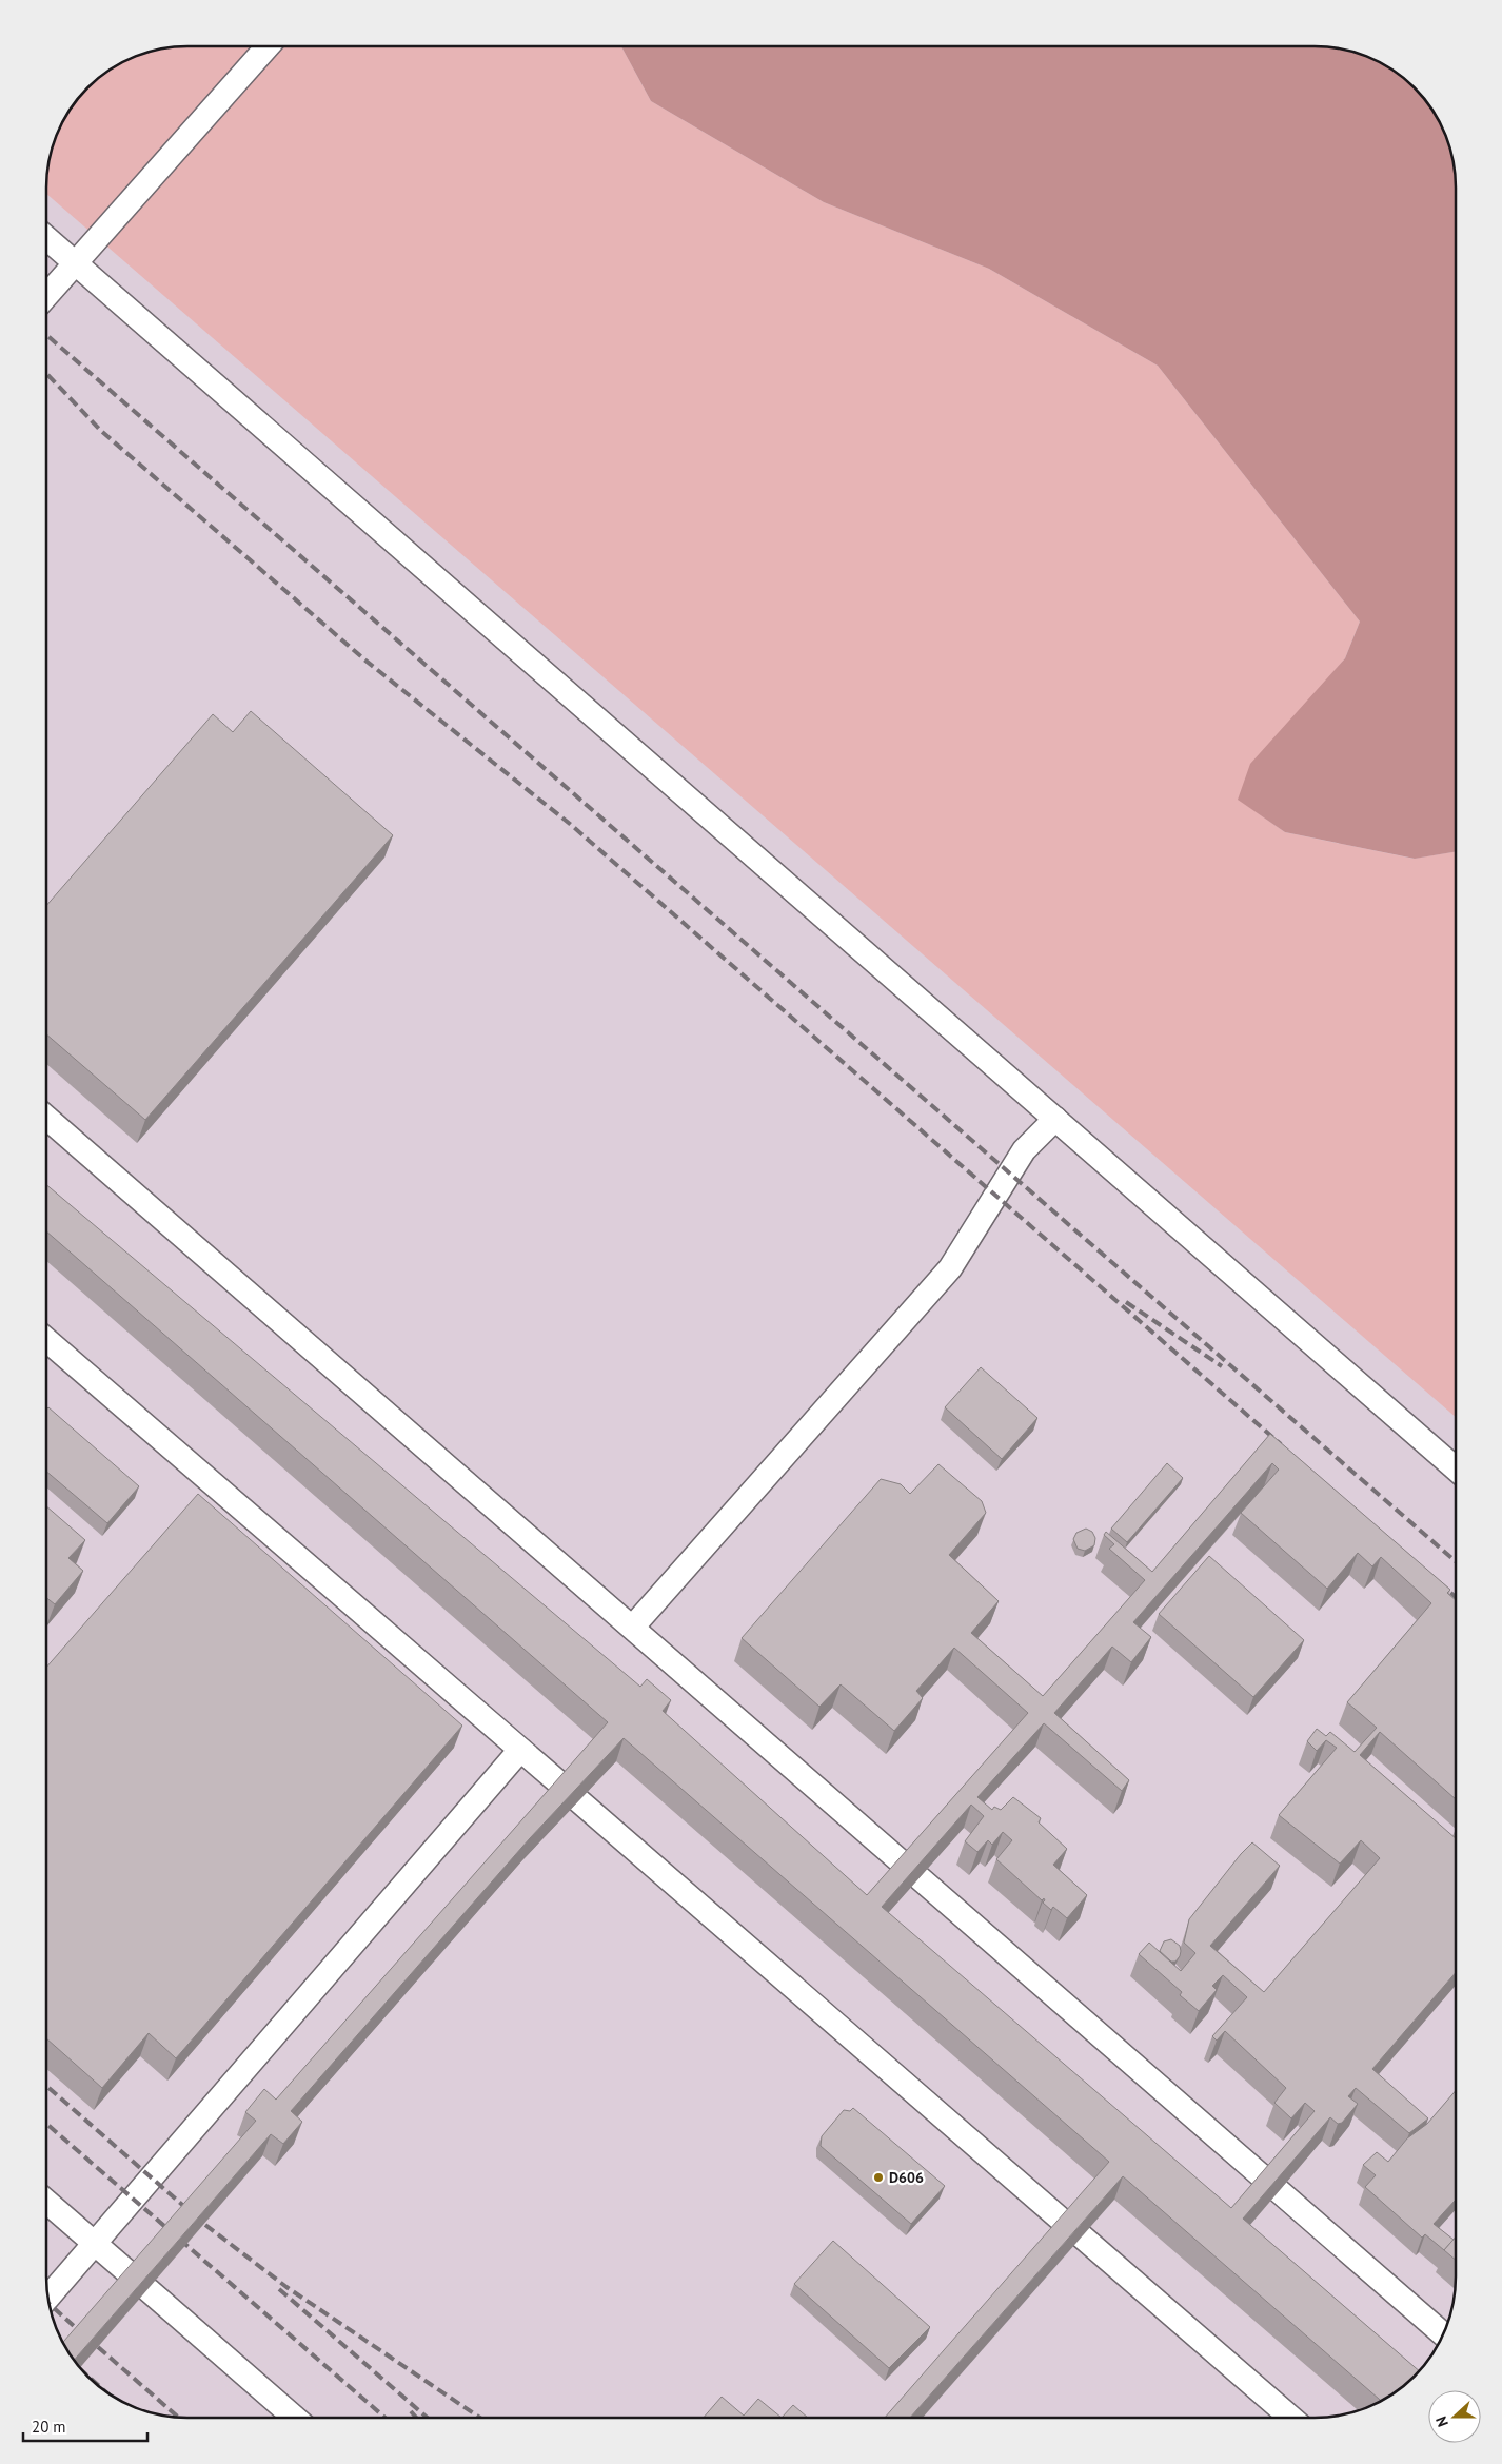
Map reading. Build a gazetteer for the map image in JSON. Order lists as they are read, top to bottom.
{
  "places": ["D606"],
  "scale_bar": "20 m",
  "north": "left"
}
